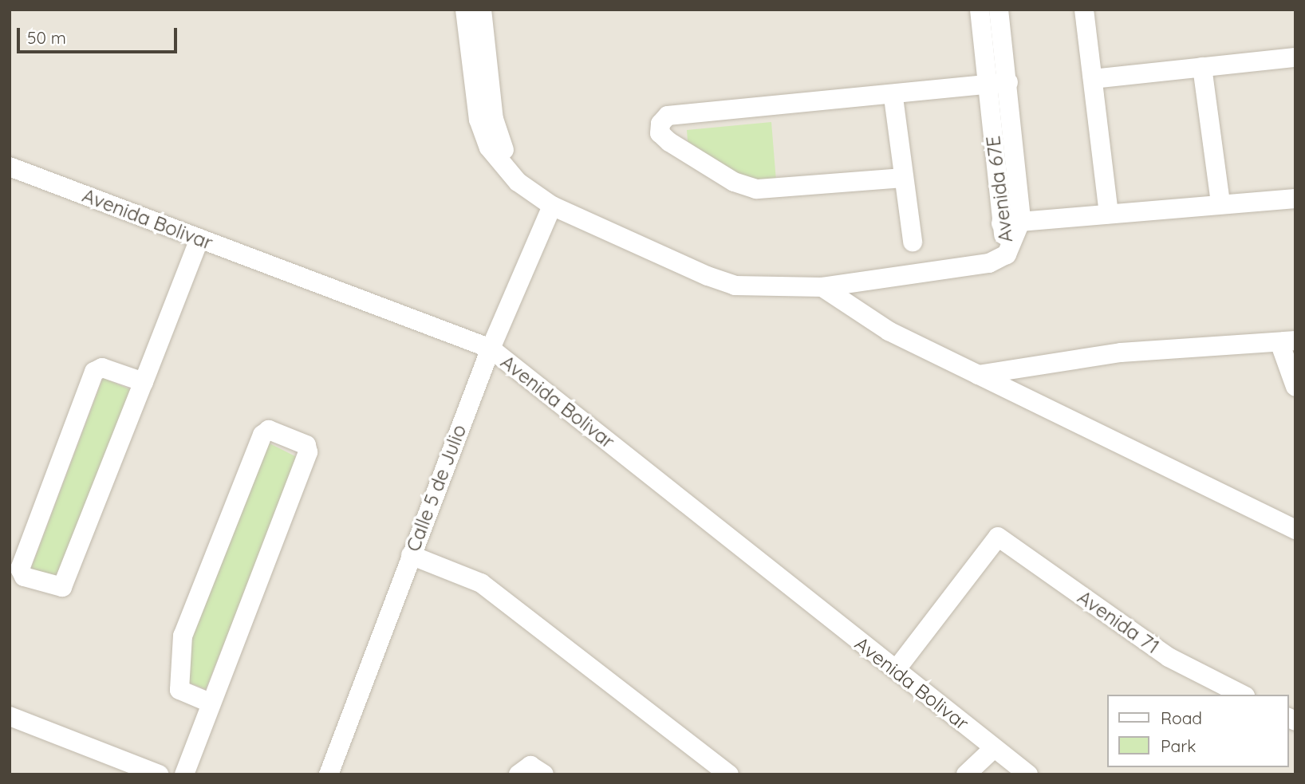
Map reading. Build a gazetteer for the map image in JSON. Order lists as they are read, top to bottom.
{
  "streets": {
    "street": [
      "Avenida 67E",
      "Avenida Bolivar",
      "Calle 5 de Julio",
      "Avenida 71"
    ]
  },
  "crossings": [
    ["Avenida Bolivar", "Calle 5 de Julio"],
    ["Avenida Bolivar", "Avenida 71"]
  ],
  "legend": ["Road", "Park"],
  "scale_bar": "50 m"
}
